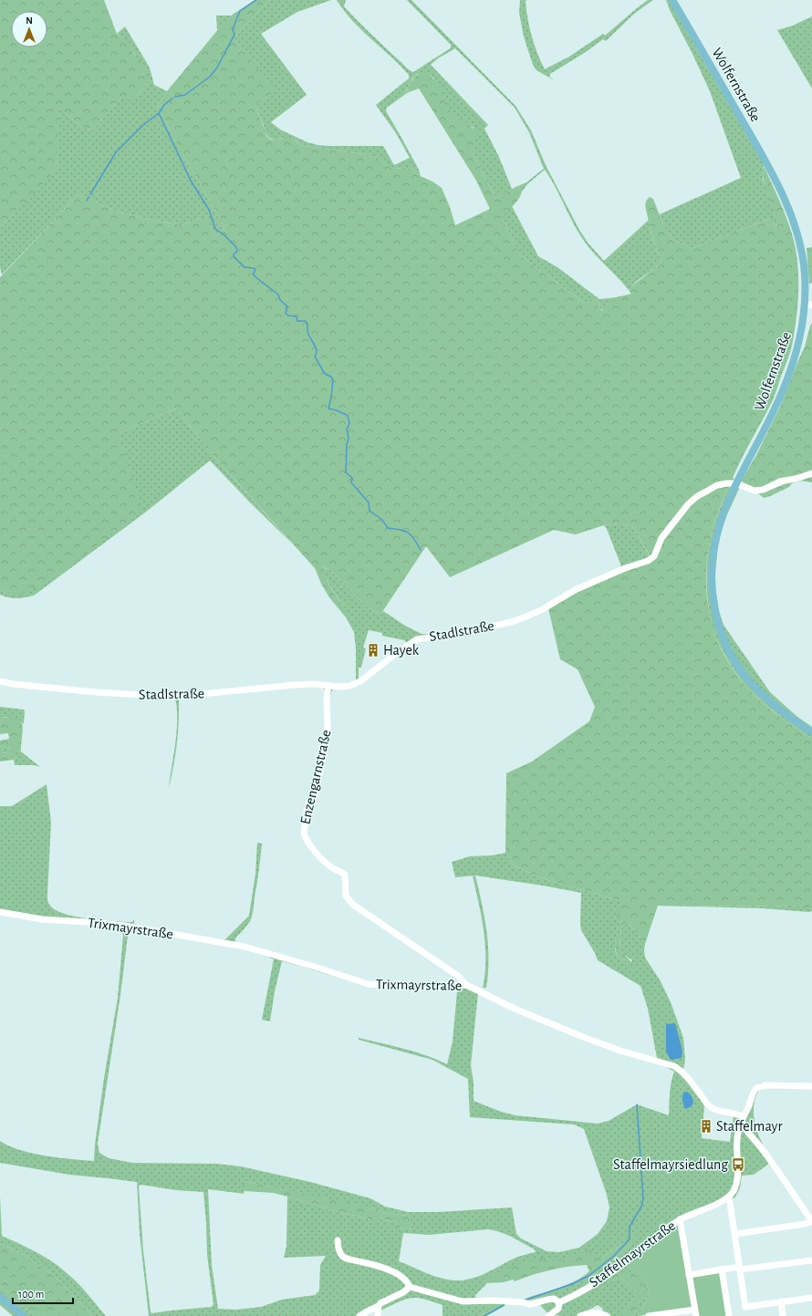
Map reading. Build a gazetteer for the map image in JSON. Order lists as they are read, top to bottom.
{
  "streets": {
    "main road": ["Wolfernstraße"],
    "street": [
      "Stadlstraße",
      "Enzengarnstraße",
      "Trixmayrstraße",
      "Staffelmayrstraße"
    ]
  },
  "crossings": [
    ["Wolfernstraße", "Stadlstraße"],
    ["Stadlstraße", "Enzengarnstraße"],
    ["Enzengarnstraße", "Trixmayrstraße"]
  ],
  "places": {
    "building": ["Hayek", "Staffelmayr"],
    "bus stop": ["Staffelmayrsiedlung"]
  },
  "scale_bar": "100 m",
  "north": "top"
}
